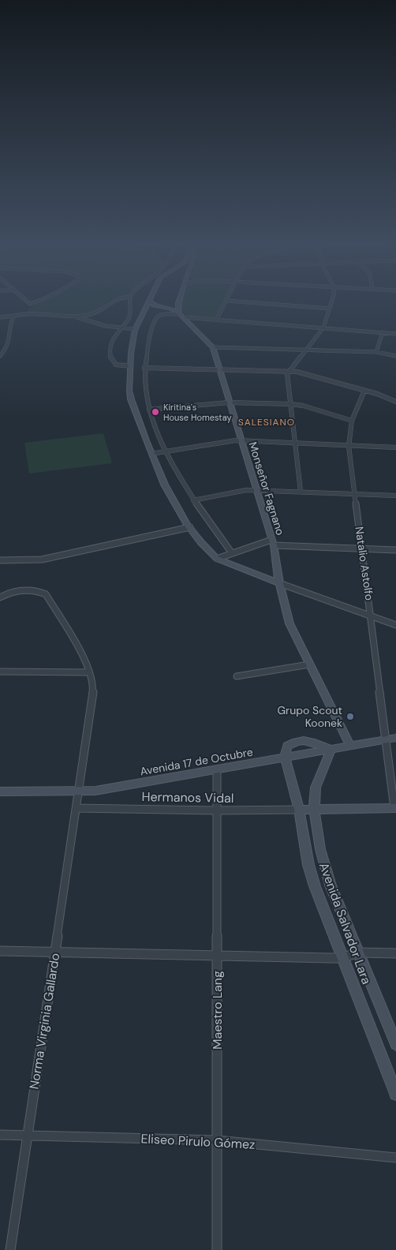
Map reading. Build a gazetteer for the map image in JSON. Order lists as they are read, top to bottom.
{
  "streets": {
    "street": [
      "Monseñor Fagnano",
      "Natalio Astolfo",
      "Avenida 17 de Octubre",
      "Hermanos Vidal",
      "Avenida Salvador Lara",
      "Maestro Lang",
      "Norma Virginia Gallardo",
      "Eliseo Pirulo Gómez"
    ]
  },
  "crossings": [
    ["Monseñor Fagnano", "Avenida 17 de Octubre"],
    ["Natalio Astolfo", "Avenida 17 de Octubre"],
    ["Avenida 17 de Octubre", "Avenida Salvador Lara"],
    ["Avenida 17 de Octubre", "Maestro Lang"],
    ["Avenida 17 de Octubre", "Norma Virginia Gallardo"],
    ["Hermanos Vidal", "Avenida Salvador Lara"],
    ["Hermanos Vidal", "Maestro Lang"],
    ["Hermanos Vidal", "Norma Virginia Gallardo"],
    ["Maestro Lang", "Eliseo Pirulo Gómez"],
    ["Norma Virginia Gallardo", "Eliseo Pirulo Gómez"]
  ],
  "districts": ["SALESIANO"],
  "places": ["Kiritina's House Homestay", "Grupo Scout Koonek"]
}
